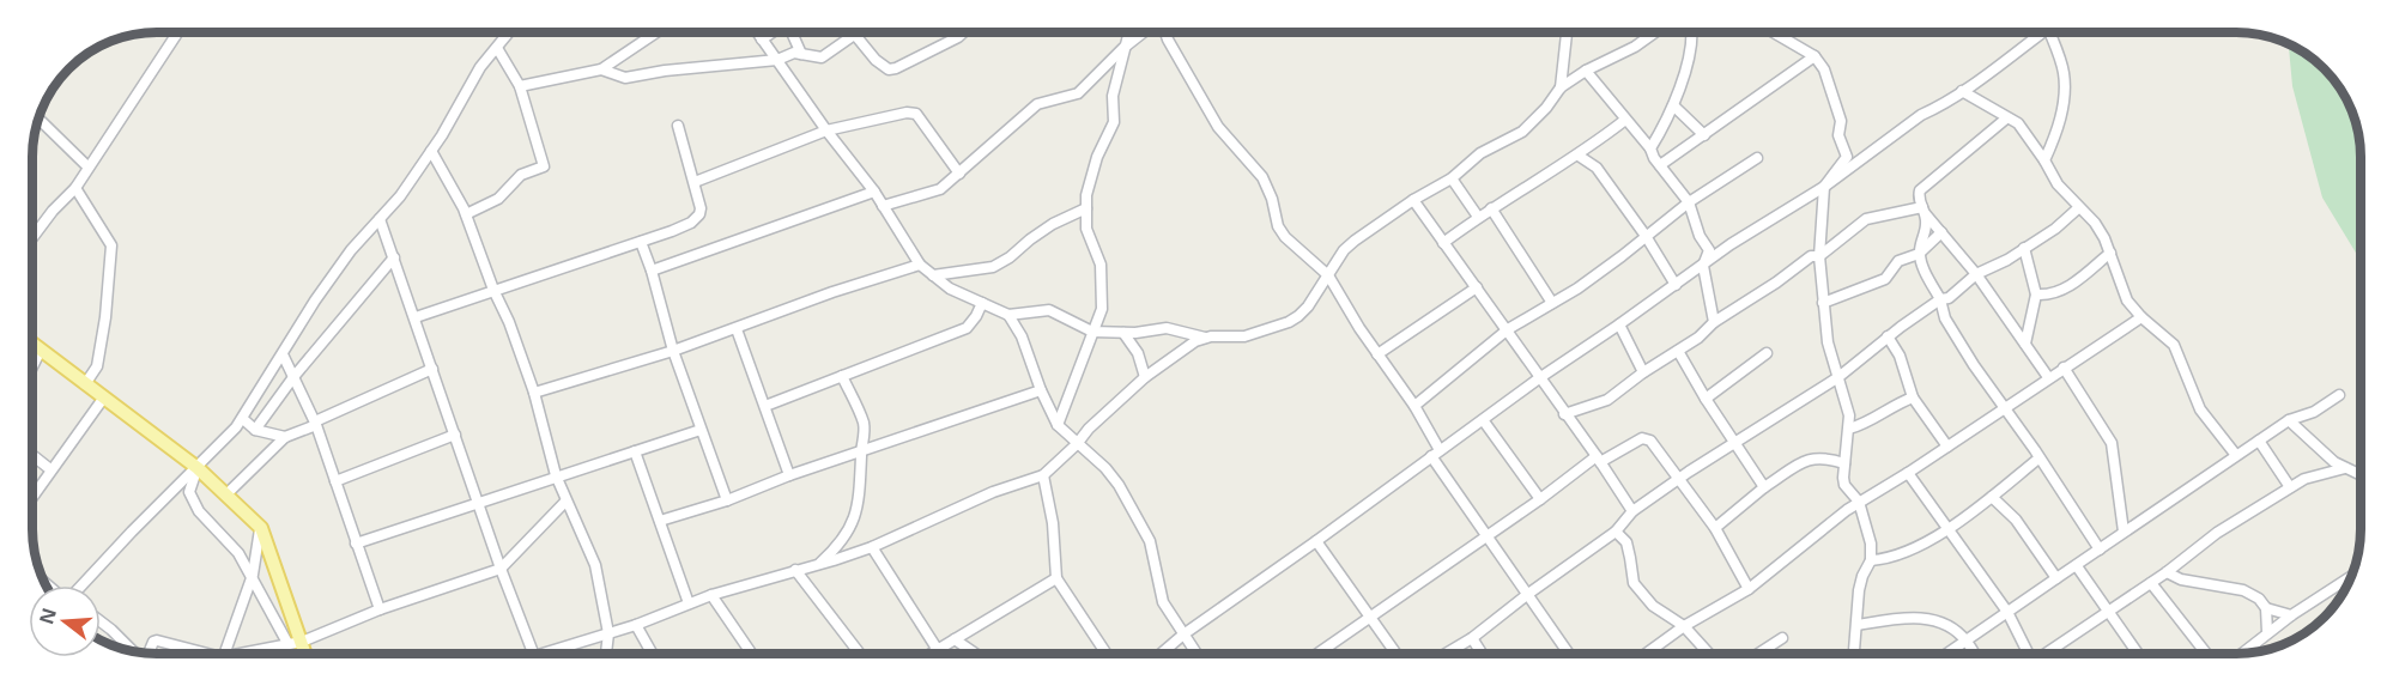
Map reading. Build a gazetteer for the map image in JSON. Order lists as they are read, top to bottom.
{
  "north": "left"
}
